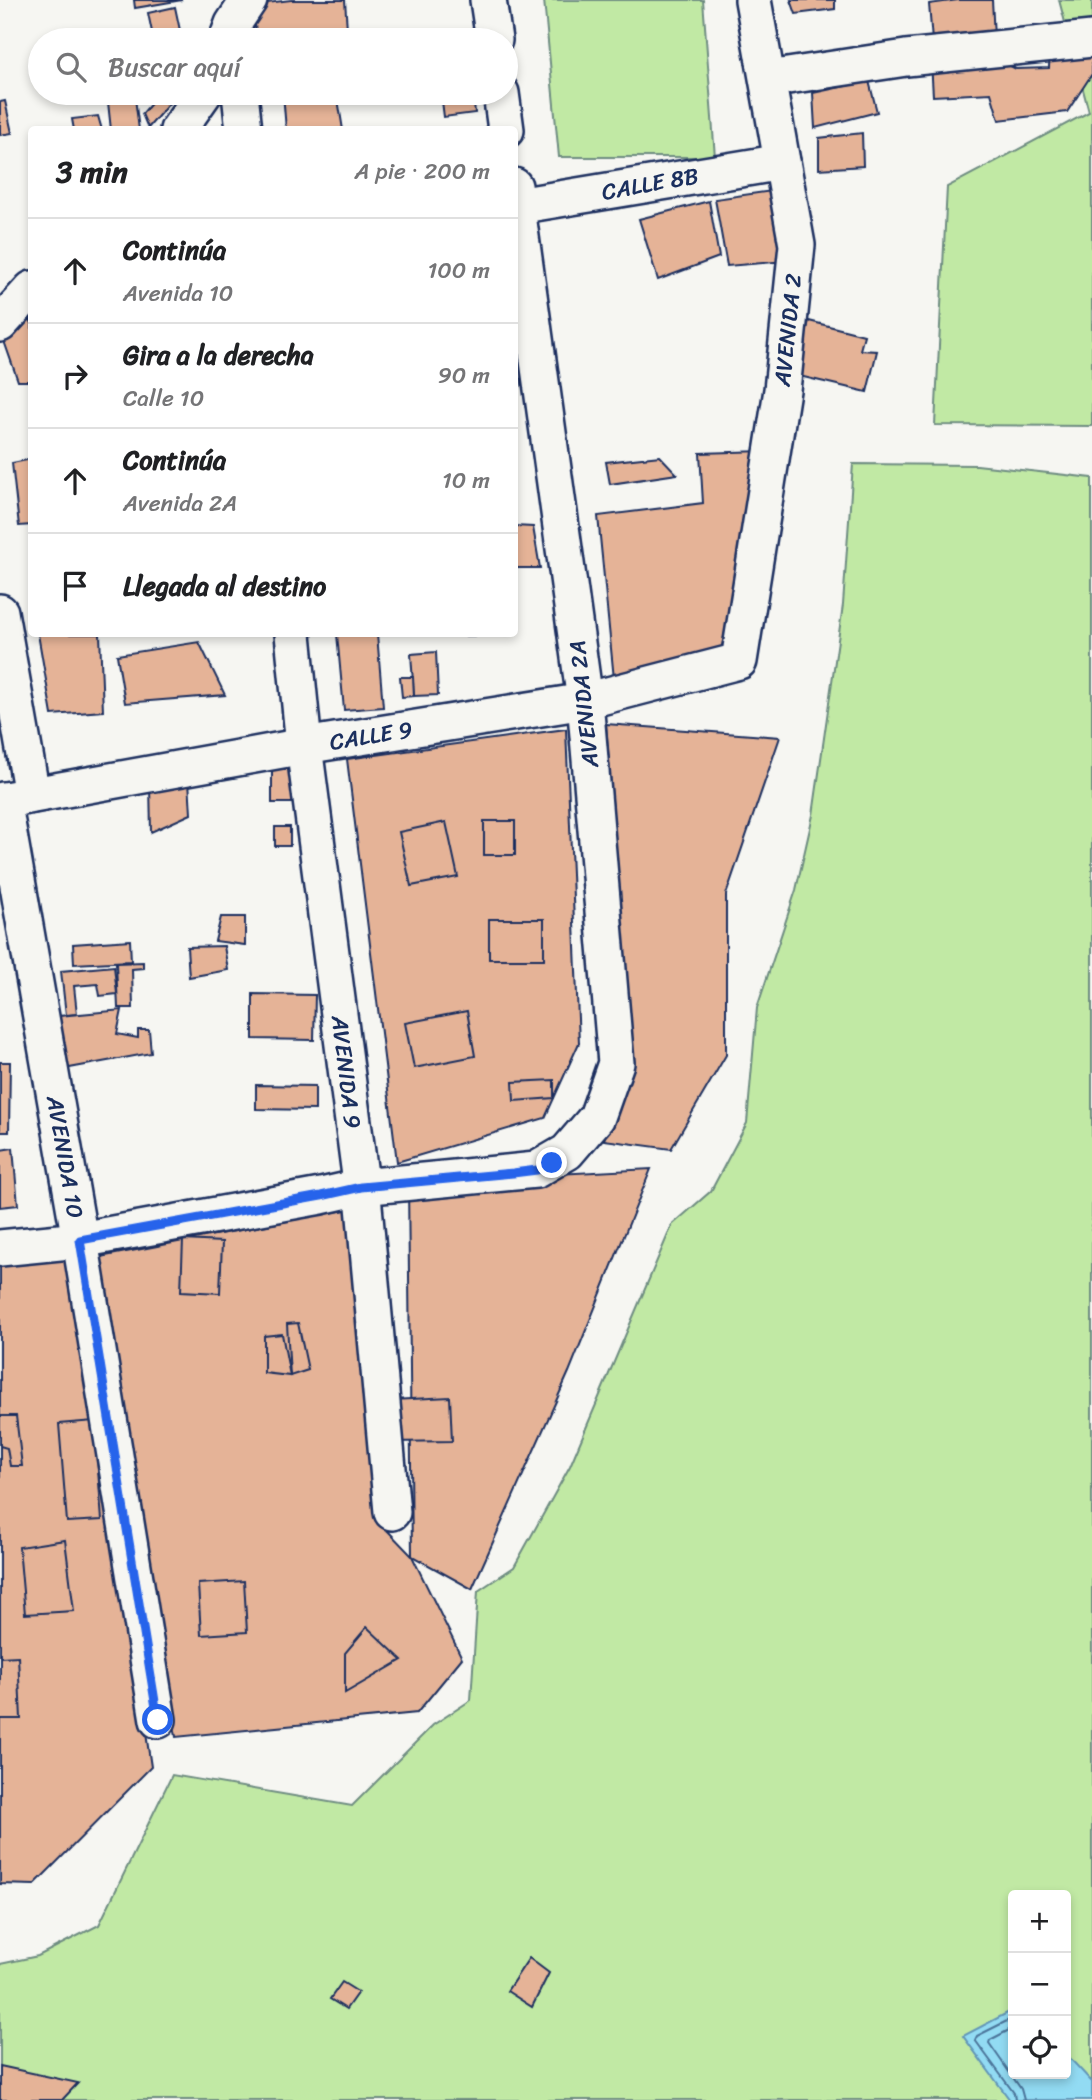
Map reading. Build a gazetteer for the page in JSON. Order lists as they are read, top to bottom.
{
  "streets": {
    "street": [
      "CALLE 8B",
      "AVENIDA 2",
      "AVENIDA 2A",
      "CALLE 9",
      "AVENIDA 9",
      "AVENIDA 10"
    ]
  },
  "crossings": [
    ["CALLE 8B", "AVENIDA 2"],
    ["AVENIDA 2", "CALLE 9"],
    ["AVENIDA 2A", "CALLE 9"],
    ["AVENIDA 2A", "AVENIDA 9"],
    ["AVENIDA 2A", "AVENIDA 10"],
    ["CALLE 9", "AVENIDA 9"],
    ["CALLE 9", "AVENIDA 10"]
  ],
  "page": {
    "search": "Buscar aquí",
    "heading": ["3 min", "A pie · 200 m"],
    "list": [
      ["Continúa", "Avenida 10", "100 m"],
      ["Gira a la derecha", "Calle 10", "90 m"],
      ["Continúa", "Avenida 2A", "10 m"],
      "Llegada al destino"
    ],
    "map_buttons": ["+", "−"]
  }
}
